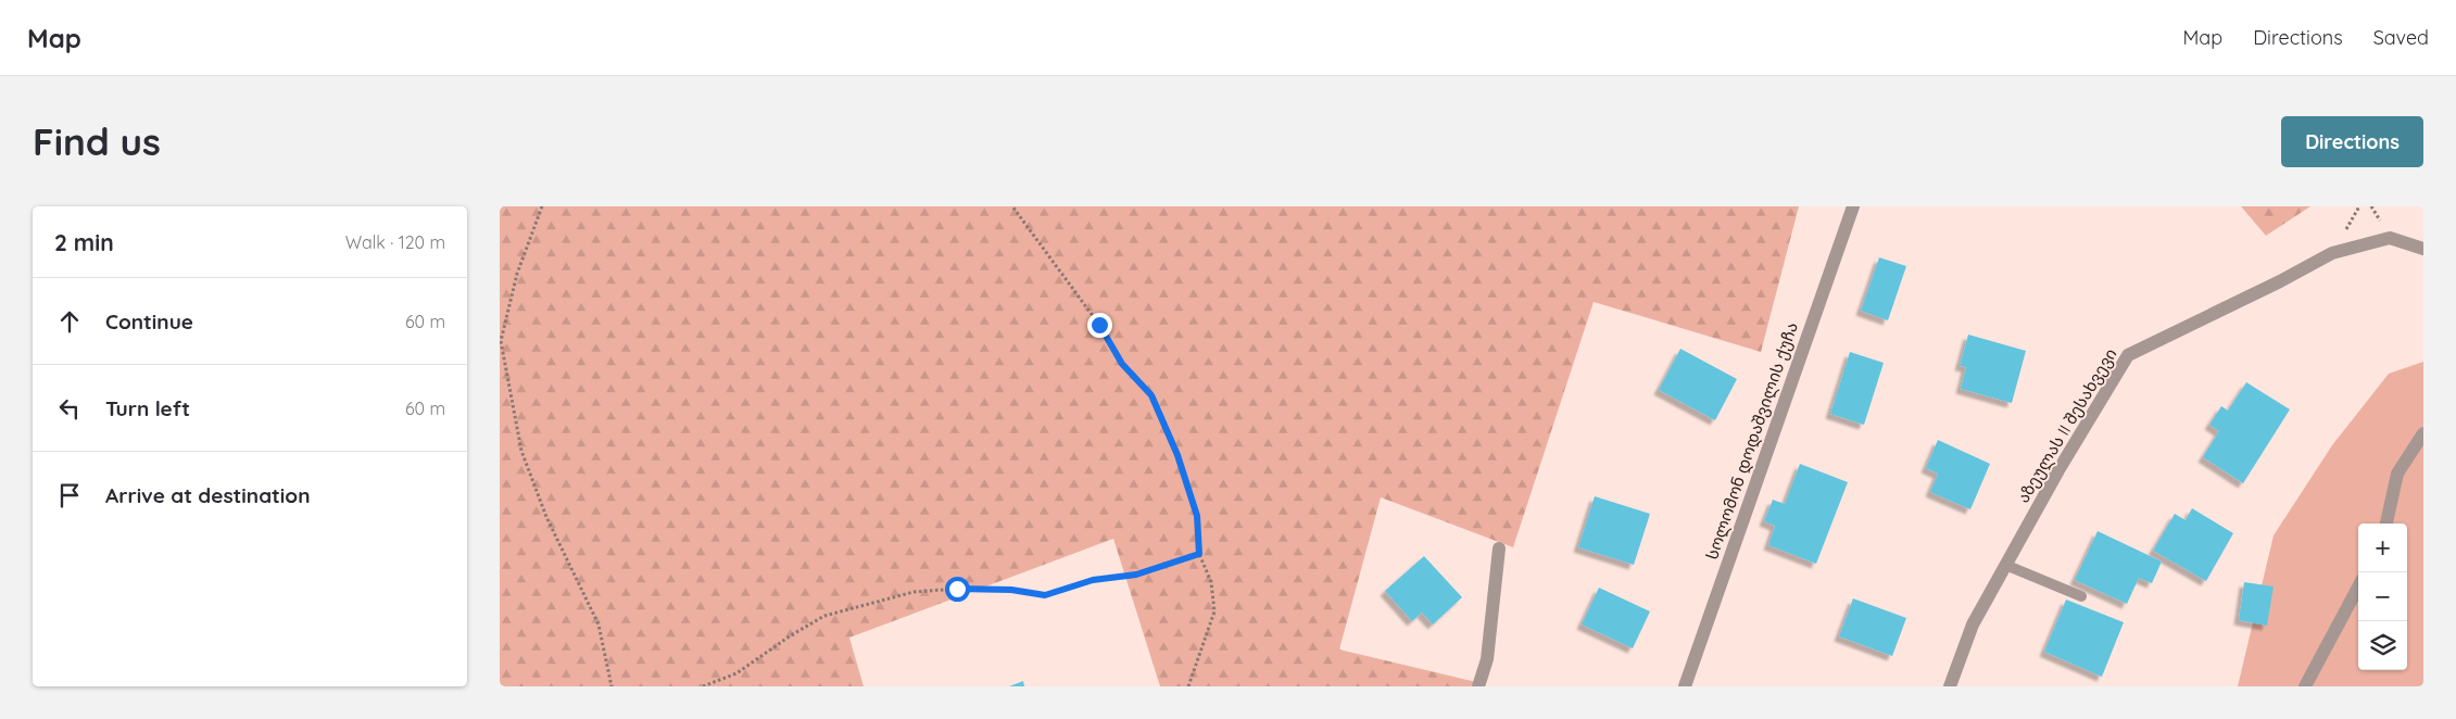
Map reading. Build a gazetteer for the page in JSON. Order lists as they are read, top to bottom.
{
  "streets": {
    "street": ["აზეულას II შესახვევი", "სოლომონ დოდაშვილის ქუჩა"]
  },
  "page": {
    "header": "Map",
    "nav": ["Map", "Directions", "Saved"],
    "buttons": "Directions",
    "title": "Find us",
    "heading": ["2 min", "Walk · 120 m"],
    "list": [
      ["Continue", "60 m"],
      ["Turn left", "60 m"],
      "Arrive at destination"
    ],
    "map_buttons": ["+", "−"]
  }
}
